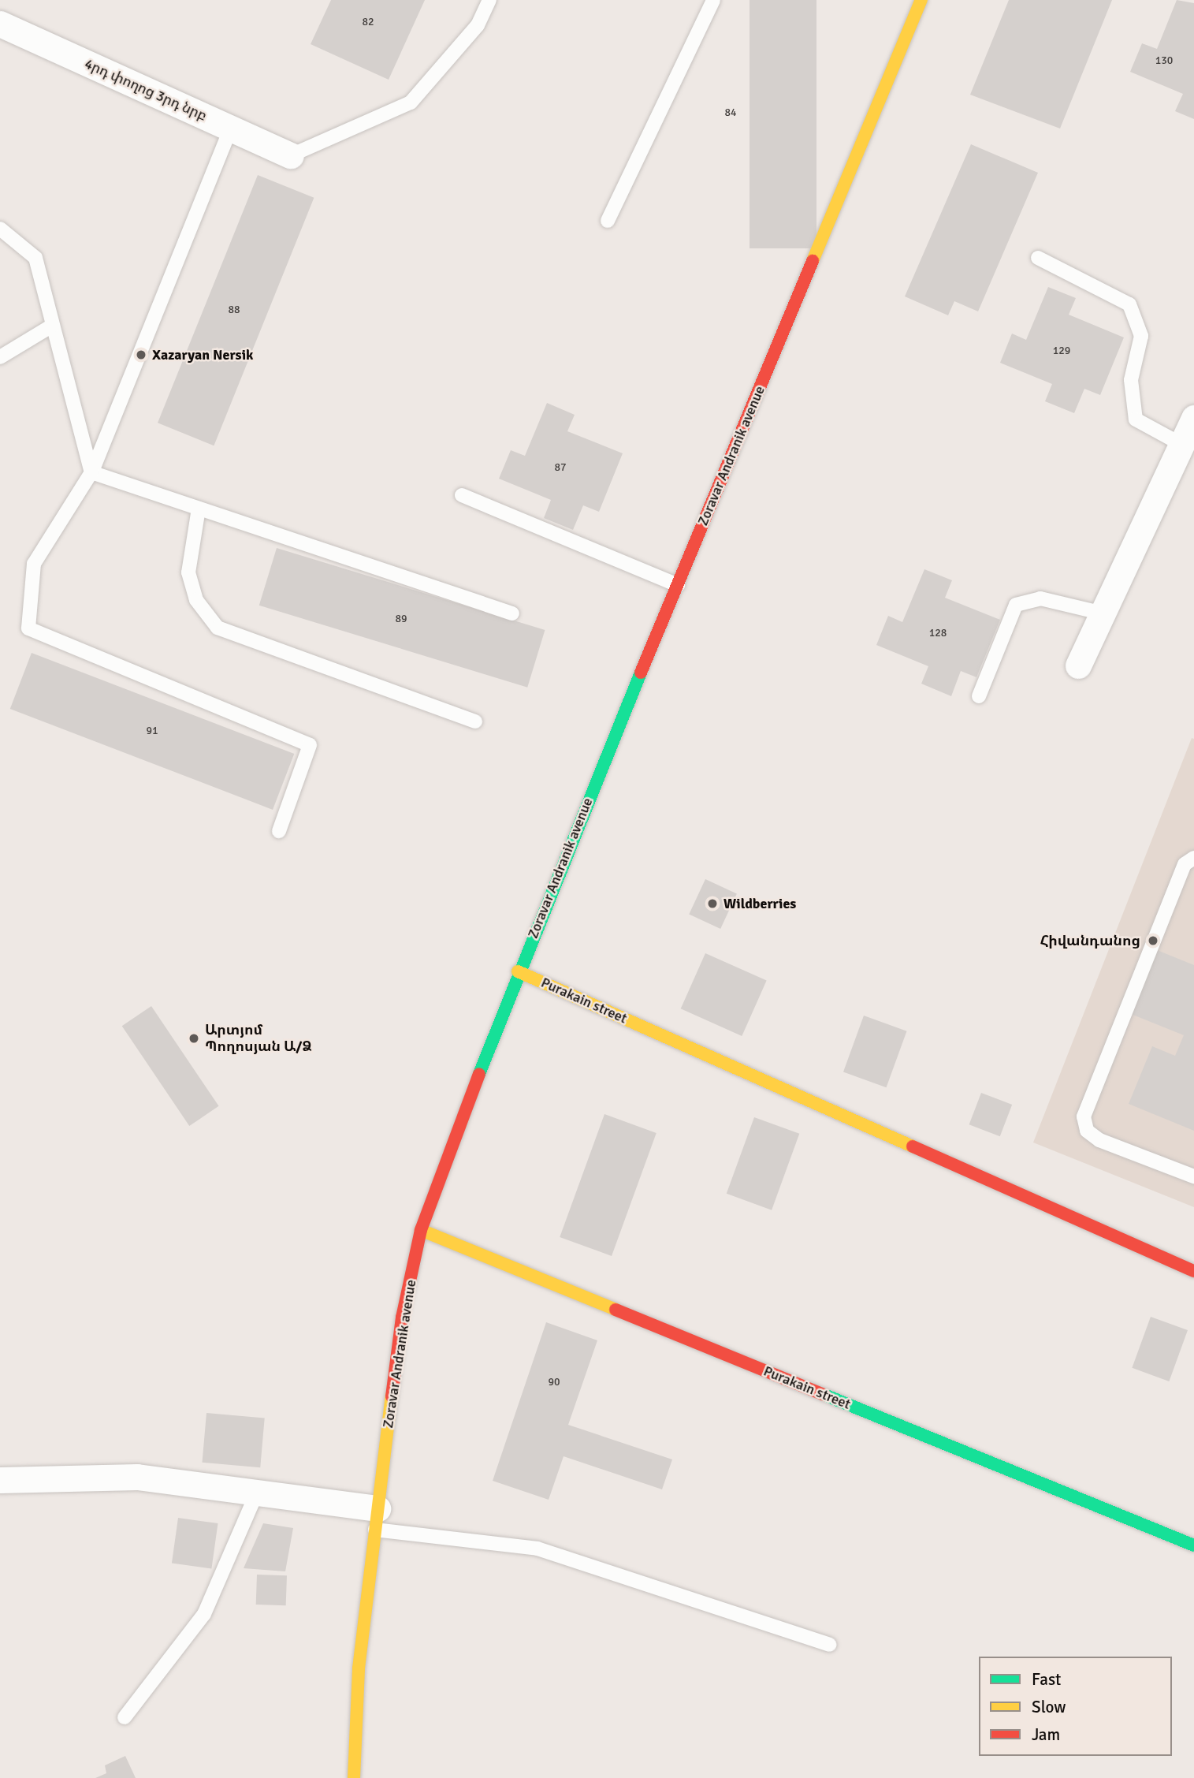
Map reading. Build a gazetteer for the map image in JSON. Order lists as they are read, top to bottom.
{
  "streets": {
    "main road": ["Zoravar Andranik avenue", "Purakain street"],
    "street": ["4րդ փողոց 3րդ նրբ"]
  },
  "crossings": [
    ["Zoravar Andranik avenue", "Purakain street"]
  ],
  "places": [
    "Xazaryan Nersik",
    "Wildberries",
    "Հիվանդանոց",
    "Արտյոմ Պողոսյան Ա/Ձ"
  ],
  "house_numbers": [
    "82",
    "130",
    "84",
    "88",
    "129",
    "87",
    "89",
    "128",
    "91",
    "90"
  ],
  "legend": ["Fast", "Slow", "Jam"]
}
